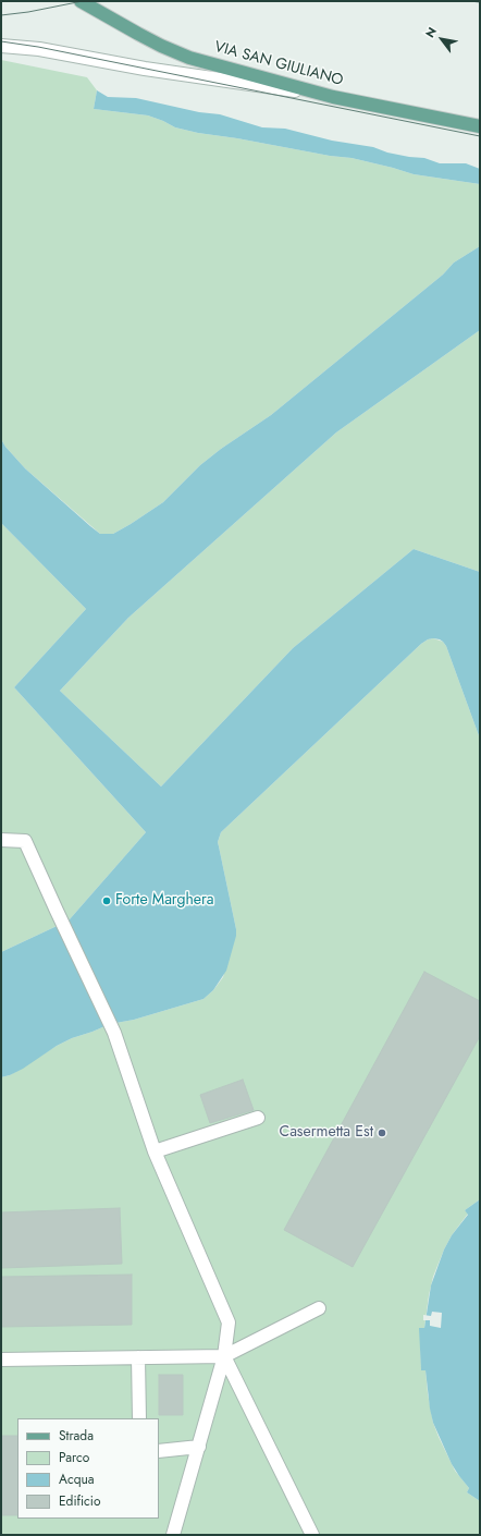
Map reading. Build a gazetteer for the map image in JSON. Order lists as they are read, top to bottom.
{
  "streets": {
    "main road": ["VIA SAN GIULIANO"]
  },
  "places": ["Forte Marghera", "Casermetta Est"],
  "legend": [
    "Strada",
    "Parco",
    "Acqua",
    "Edificio"
  ],
  "north": "top left"
}
